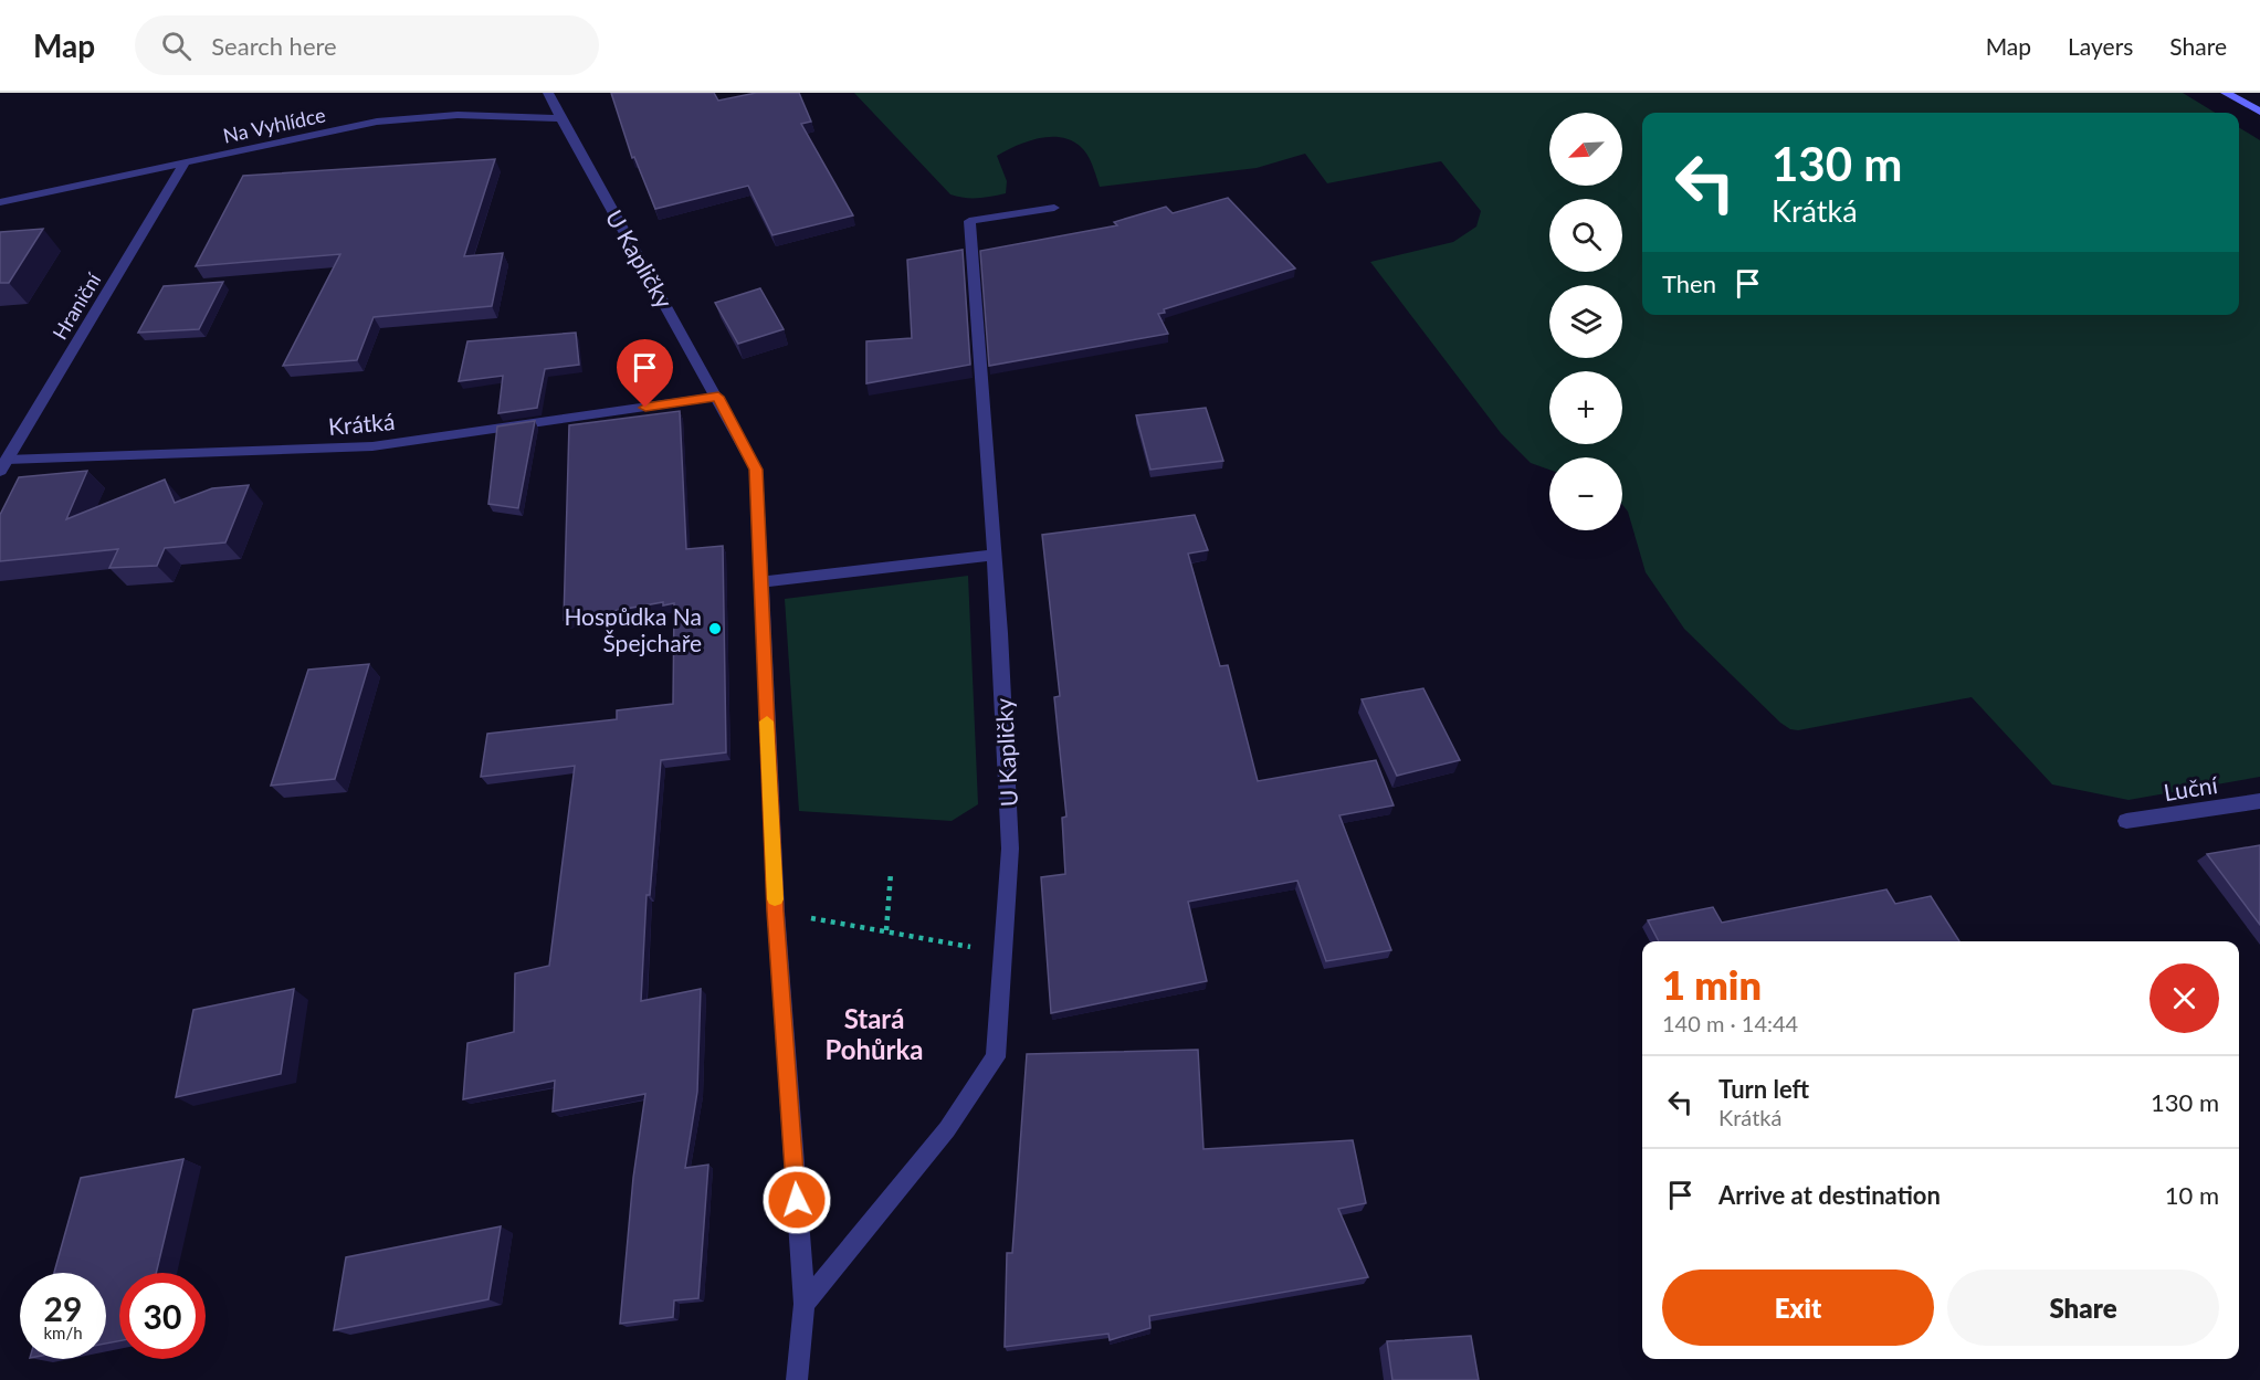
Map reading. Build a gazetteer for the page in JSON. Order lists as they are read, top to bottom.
{
  "streets": {
    "street": [
      "Na Vyhlídce",
      "U Kapličky",
      "Hraniční",
      "Krátká",
      "Luční"
    ]
  },
  "crossings": [
    ["Na Vyhlídce", "U Kapličky"],
    ["Na Vyhlídce", "Hraniční"],
    ["U Kapličky", "Krátká"],
    ["Hraniční", "Krátká"]
  ],
  "districts": ["Stará Pohůrka"],
  "places": ["Hospůdka Na Špejchaře"],
  "north": "bottom left",
  "page": {
    "header": "Map",
    "search": "Search here",
    "nav": ["Map", "Layers", "Share"],
    "map_buttons": ["+", "−"],
    "turn": ["130 m", "Krátká"],
    "then": "Then",
    "heading": ["1 min", "140 m · 14:44"],
    "list": [
      {
        "name": "Turn left",
        "note": "Krátká",
        "value": "130 m"
      },
      {
        "name": "Arrive at destination",
        "value": "10 m"
      }
    ],
    "buttons": ["Exit", "Share"],
    "speed": "29 km/h",
    "limit": "30"
  }
}
